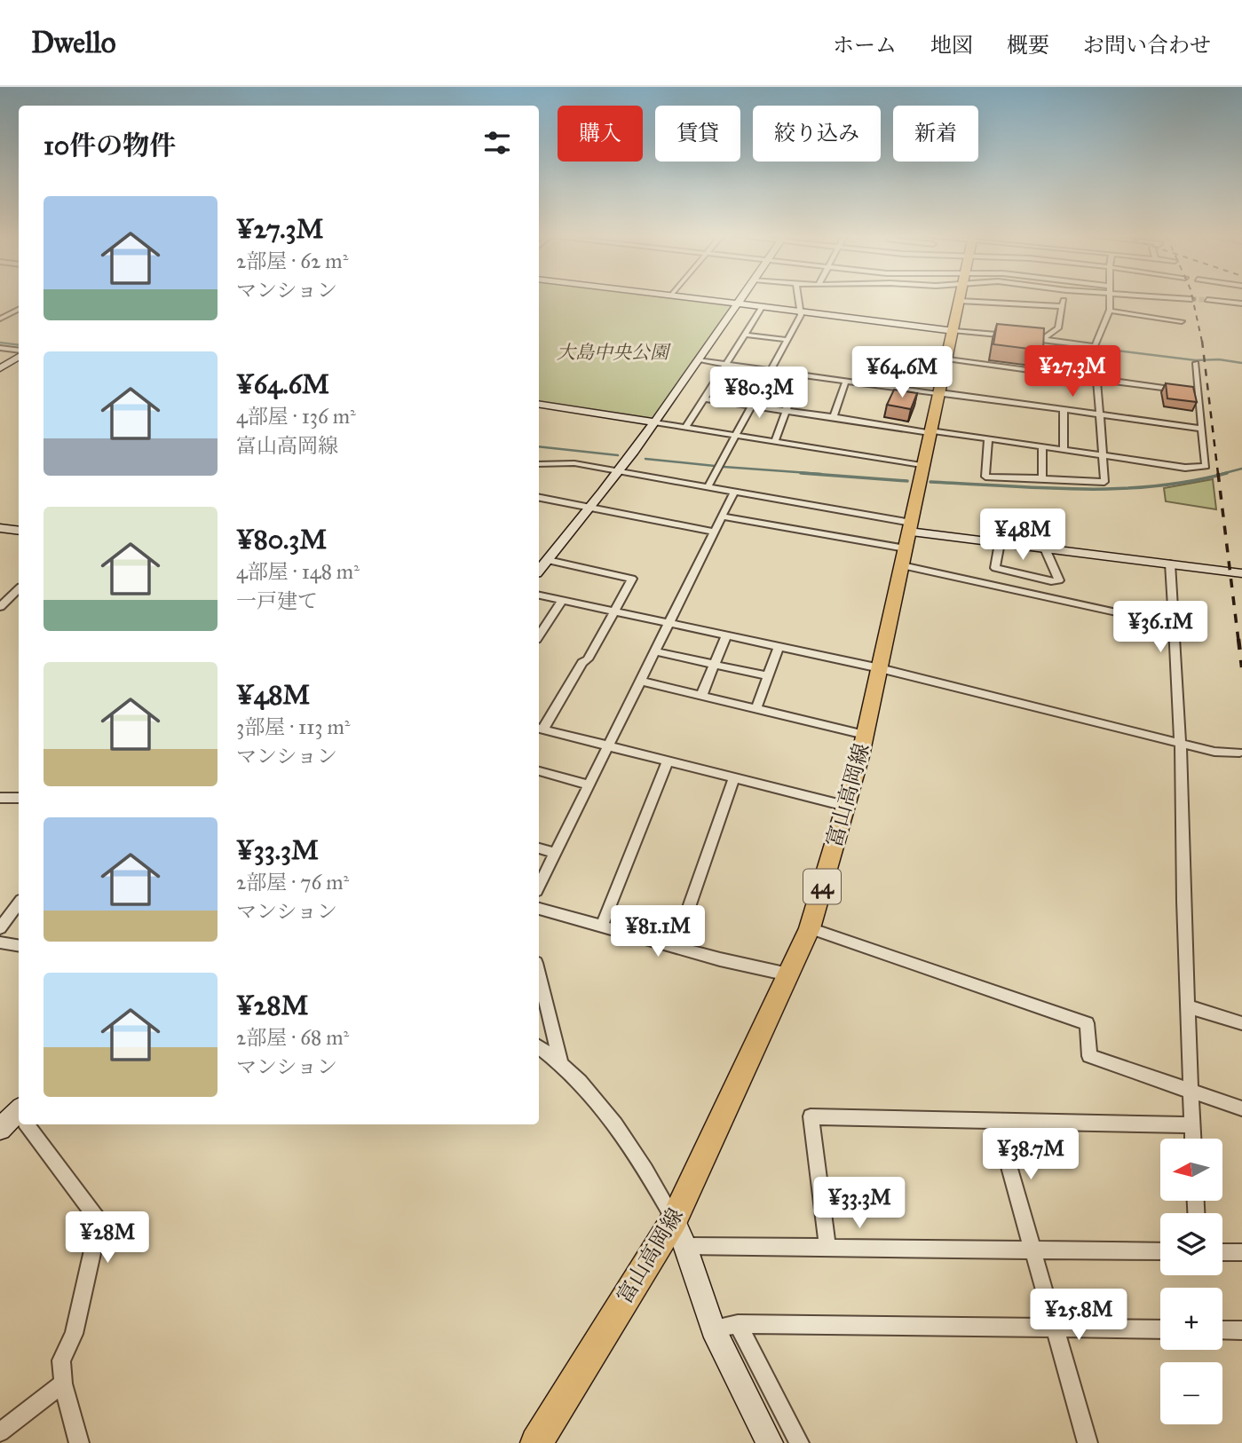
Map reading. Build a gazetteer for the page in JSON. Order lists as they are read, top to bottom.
{
  "streets": {
    "main road": ["富山高岡線", "44"]
  },
  "parks": ["大島中央公園"],
  "north": "left",
  "page": {
    "header": "Dwello",
    "nav": [
      "ホーム",
      "地図",
      "概要",
      "お問い合わせ"
    ],
    "chip": [
      "購入",
      "賃貸",
      "絞り込み",
      "新着"
    ],
    "heading": "10件の物件",
    "list": [
      {
        "name": "¥27.3M",
        "note": "2部屋 · 62 m² · マンション"
      },
      {
        "name": "¥64.6M",
        "note": "4部屋 · 136 m² · 富山高岡線"
      },
      {
        "name": "¥80.3M",
        "note": "4部屋 · 148 m² · 一戸建て"
      },
      {
        "name": "¥48M",
        "note": "3部屋 · 113 m² · マンション"
      },
      {
        "name": "¥33.3M",
        "note": "2部屋 · 76 m² · マンション"
      },
      {
        "name": "¥28M",
        "note": "2部屋 · 68 m² · マンション"
      }
    ],
    "price": [
      "¥27.3M",
      "¥64.6M",
      "¥80.3M",
      "¥48M",
      "¥36.1M",
      "¥81.1M",
      "¥38.7M",
      "¥33.3M",
      "¥28M",
      "¥25.8M"
    ],
    "map_buttons": ["+", "−"]
  }
}
